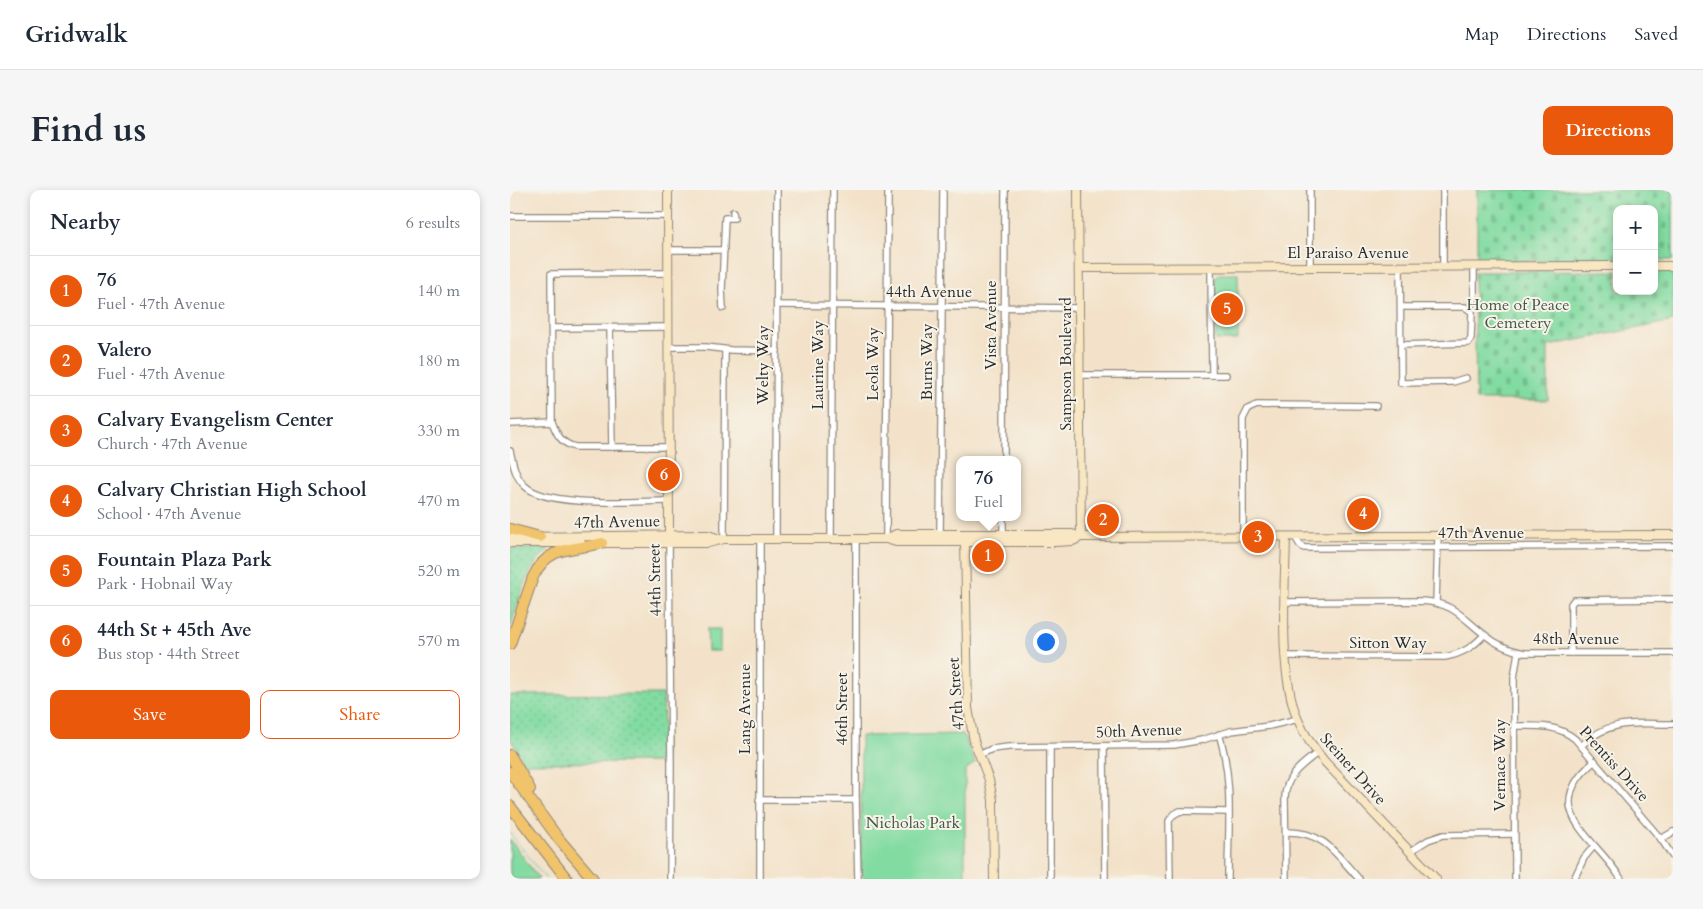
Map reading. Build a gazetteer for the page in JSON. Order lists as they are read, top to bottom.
{
  "streets": {
    "street": [
      "El Paraiso Avenue",
      "44th Avenue",
      "Vista Avenue",
      "Burns Way",
      "Leola Way",
      "Sampson Boulevard",
      "Welty Way",
      "Laurine Way",
      "47th Avenue",
      "44th Street",
      "48th Avenue",
      "Sitton Way",
      "47th Street",
      "Lang Avenue",
      "46th Street",
      "50th Avenue",
      "Prentiss Drive",
      "Vernace Way",
      "Steiner Drive"
    ]
  },
  "crossings": [
    ["El Paraiso Avenue", "Sampson Boulevard"],
    ["44th Avenue", "Vista Avenue"],
    ["44th Avenue", "Burns Way"],
    ["44th Avenue", "Leola Way"],
    ["44th Avenue", "Sampson Boulevard"],
    ["44th Avenue", "Welty Way"],
    ["44th Avenue", "Laurine Way"],
    ["Burns Way", "47th Avenue"],
    ["Leola Way", "47th Avenue"],
    ["Sampson Boulevard", "47th Avenue"],
    ["Welty Way", "47th Avenue"],
    ["Laurine Way", "47th Avenue"],
    ["47th Avenue", "44th Street"],
    ["47th Avenue", "47th Street"],
    ["47th Avenue", "Lang Avenue"],
    ["47th Avenue", "46th Street"],
    ["47th Avenue", "Steiner Drive"],
    ["48th Avenue", "Sitton Way"],
    ["48th Avenue", "Vernace Way"],
    ["48th Avenue", "Steiner Drive"],
    ["Sitton Way", "Steiner Drive"],
    ["47th Street", "50th Avenue"],
    ["50th Avenue", "Steiner Drive"],
    ["Prentiss Drive", "Vernace Way"]
  ],
  "parks": ["Home of Peace Cemetery", "Nicholas Park"],
  "page": {
    "header": "Gridwalk",
    "nav": ["Map", "Directions", "Saved"],
    "title": "Find us",
    "buttons": [
      "Directions",
      ["Save", "Share"]
    ],
    "heading": ["Nearby", "6 results"],
    "map_buttons": ["+", "−"],
    "list": [
      {
        "mark": "1",
        "name": "76",
        "note": "Fuel · 47th Avenue",
        "value": "140 m"
      },
      {
        "mark": "2",
        "name": "Valero",
        "note": "Fuel · 47th Avenue",
        "value": "180 m"
      },
      {
        "mark": "3",
        "name": "Calvary Evangelism Center",
        "note": "Church · 47th Avenue",
        "value": "330 m"
      },
      {
        "mark": "4",
        "name": "Calvary Christian High School",
        "note": "School · 47th Avenue",
        "value": "470 m"
      },
      {
        "mark": "5",
        "name": "Fountain Plaza Park",
        "note": "Park · Hobnail Way",
        "value": "520 m"
      },
      {
        "mark": "6",
        "name": "44th St + 45th Ave",
        "note": "Bus stop · 44th Street",
        "value": "570 m"
      }
    ],
    "pins": [
      "5",
      "6",
      "4",
      "2",
      "3",
      "1"
    ],
    "popup": ["76", "Fuel"]
  }
}
